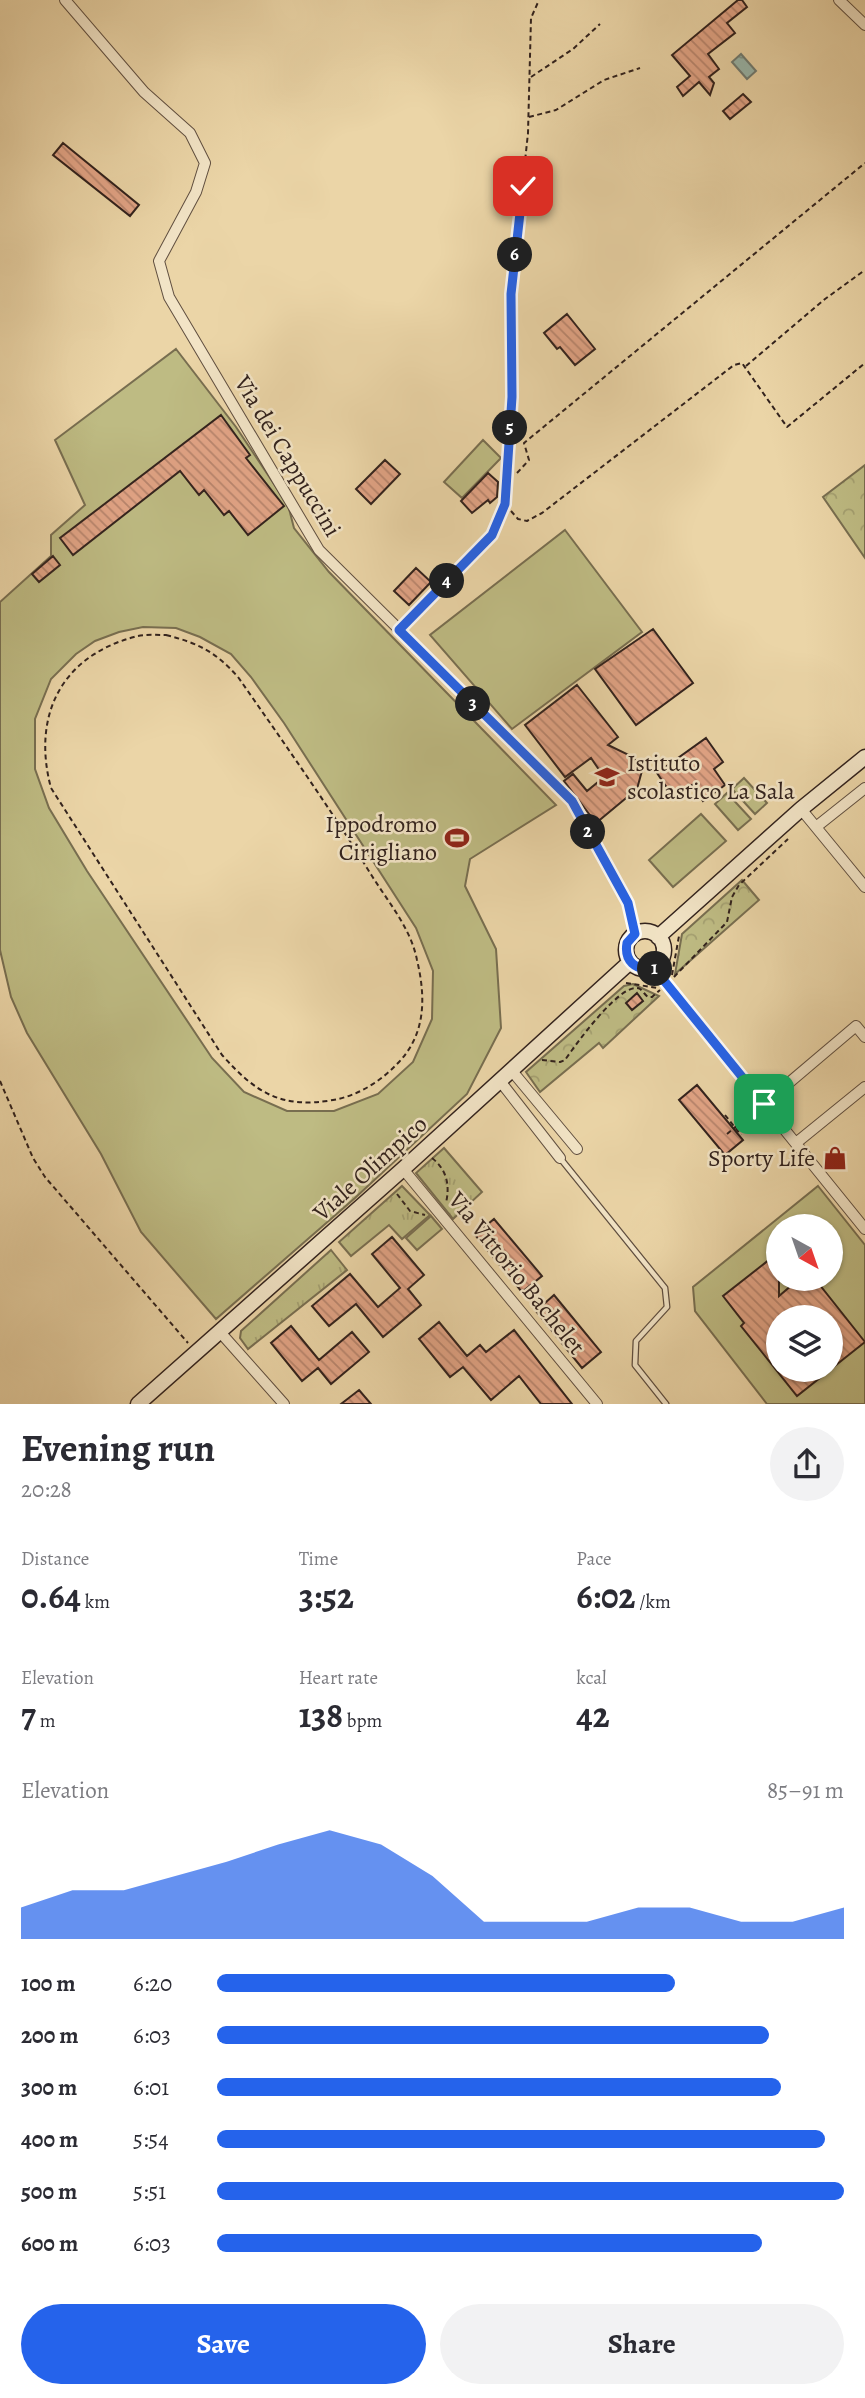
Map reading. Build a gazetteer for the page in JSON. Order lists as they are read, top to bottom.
{
  "streets": {
    "main road": ["Viale Olimpico"],
    "street": ["Via dei Cappuccini", "Via Vittorio Bachelet"]
  },
  "crossings": [
    ["Via dei Cappuccini", "Viale Olimpico"],
    ["Viale Olimpico", "Via Vittorio Bachelet"]
  ],
  "places": {
    "school or university": ["Istituto scolastico La Sala"],
    "sports": ["Ippodromo Cirigliano"],
    "shop": ["Sporty Life"]
  },
  "north": "bottom right",
  "page": {
    "pins": [
      "6",
      "5",
      "4",
      "3",
      "2",
      "1"
    ],
    "heading": ["Evening run", "20:28"],
    "stats": [
      ["Distance", "0.64 km"],
      ["Time", "3:52"],
      ["Pace", "6:02 /km"],
      ["Elevation", "7 m"],
      ["Heart rate", "138 bpm"],
      ["kcal", "42"]
    ],
    "chart": ["Elevation", "85–91 m"],
    "list": [
      {
        "name": "100 m",
        "note": "6:20"
      },
      {
        "name": "200 m",
        "note": "6:03"
      },
      {
        "name": "300 m",
        "note": "6:01"
      },
      {
        "name": "400 m",
        "note": "5:54"
      },
      {
        "name": "500 m",
        "note": "5:51"
      },
      {
        "name": "600 m",
        "note": "6:03"
      }
    ],
    "buttons": ["Save", "Share"]
  }
}
